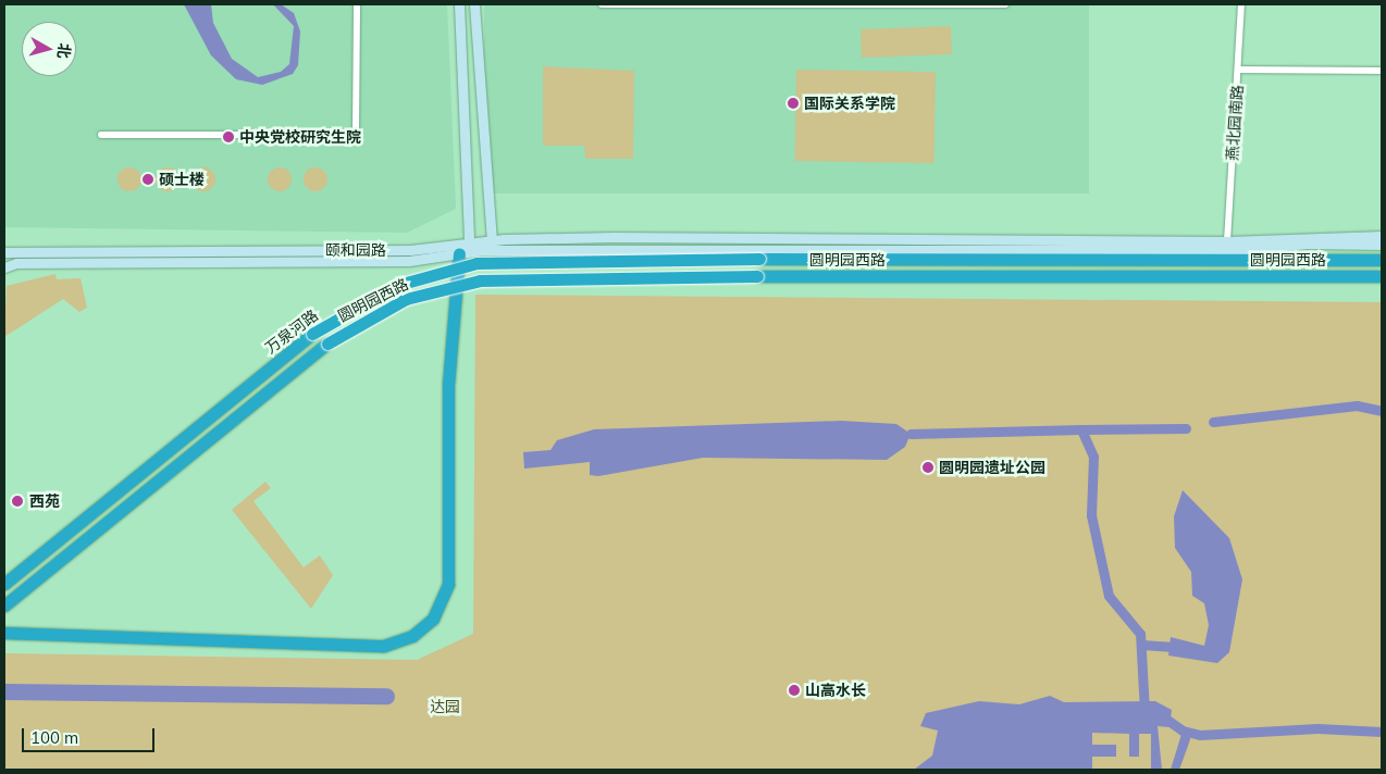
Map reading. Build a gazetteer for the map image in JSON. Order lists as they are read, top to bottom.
{
  "streets": {
    "highway": ["圆明园西路", "万泉河路"],
    "street": ["燕北园南路", "颐和园路"]
  },
  "crossings": [
    ["燕北园南路", "圆明园西路"],
    ["颐和园路", "圆明园西路"],
    ["圆明园西路", "万泉河路"]
  ],
  "parks": ["达园"],
  "places": [
    "国际关系学院",
    "中央党校研究生院",
    "硕士楼",
    "圆明园遗址公园",
    "西苑",
    "山高水长"
  ],
  "scale_bar": "100 m",
  "north": "right"
}
